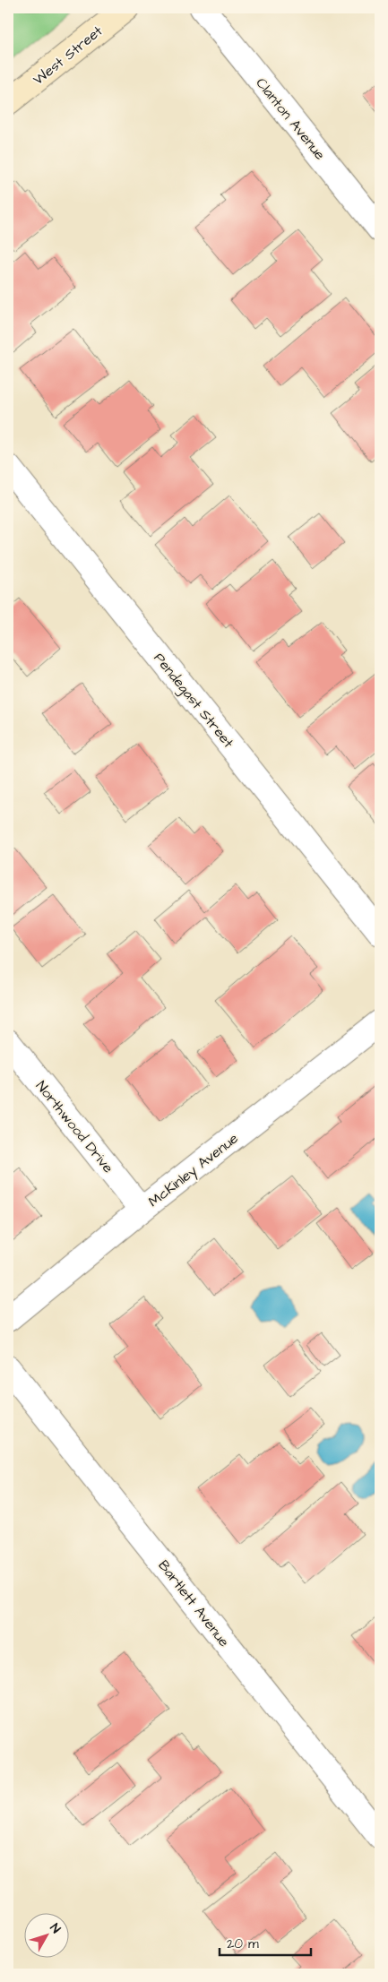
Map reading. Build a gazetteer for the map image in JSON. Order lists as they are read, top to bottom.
{
  "streets": {
    "main road": ["West Street"],
    "street": [
      "Clanton Avenue",
      "Pendegast Street",
      "Northwood Drive",
      "McKinley Avenue",
      "Bartlett Avenue"
    ]
  },
  "crossings": [
    ["Northwood Drive", "McKinley Avenue"]
  ],
  "scale_bar": "20 m",
  "north": "top right"
}
